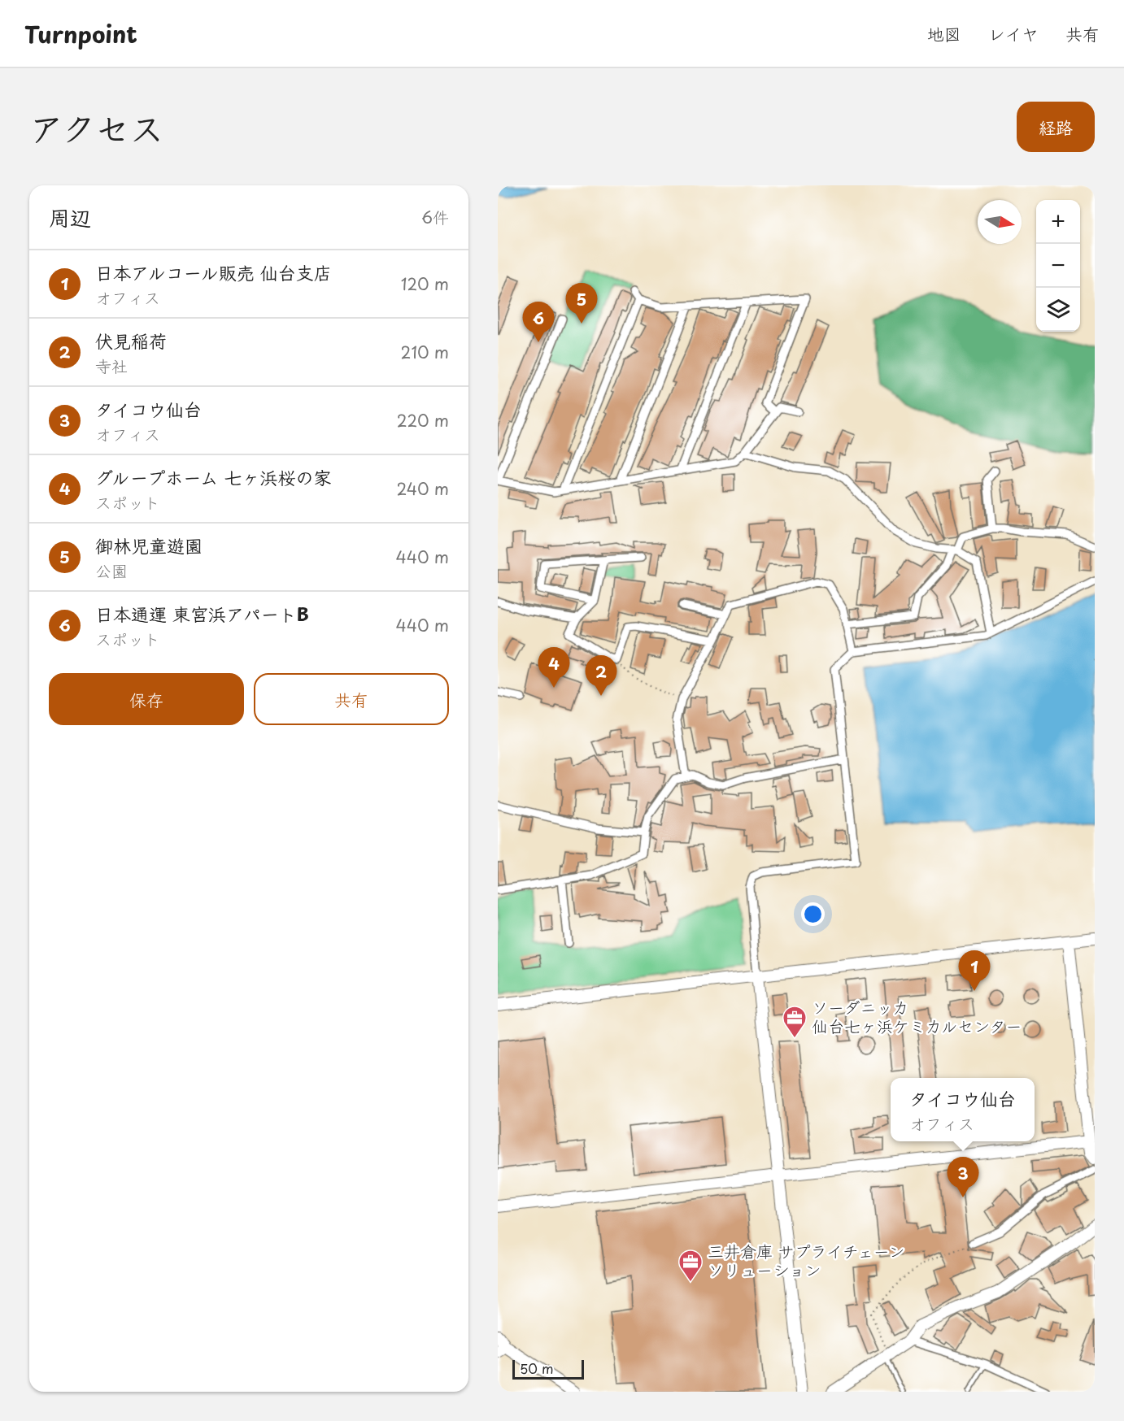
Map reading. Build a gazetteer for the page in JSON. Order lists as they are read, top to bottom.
{
  "places": {
    "office": ["ソーダニッカ 仙台七ヶ浜ケミカルセンター", "三井倉庫 サプライチェーン ソリューション"]
  },
  "scale_bar": "50 m",
  "north": "right",
  "page": {
    "header": "Turnpoint",
    "nav": ["地図", "レイヤ", "共有"],
    "title": "アクセス",
    "buttons": [
      "経路",
      ["保存", "共有"]
    ],
    "heading": ["周辺", "6件"],
    "map_buttons": ["+", "−"],
    "list": [
      {
        "mark": "1",
        "name": "日本アルコール販売 仙台支店",
        "note": "オフィス",
        "value": "120 m"
      },
      {
        "mark": "2",
        "name": "伏見稲荷",
        "note": "寺社",
        "value": "210 m"
      },
      {
        "mark": "3",
        "name": "タイコウ仙台",
        "note": "オフィス",
        "value": "220 m"
      },
      {
        "mark": "4",
        "name": "グループホーム 七ヶ浜桜の家",
        "note": "スポット",
        "value": "240 m"
      },
      {
        "mark": "5",
        "name": "御林児童遊園",
        "note": "公園",
        "value": "440 m"
      },
      {
        "mark": "6",
        "name": "日本通運 東宮浜アパートB",
        "note": "スポット",
        "value": "440 m"
      }
    ],
    "pins": [
      "5",
      "6",
      "4",
      "2",
      "1",
      "3"
    ],
    "popup": ["タイコウ仙台", "オフィス"],
    "scale": "50 m"
  }
}
